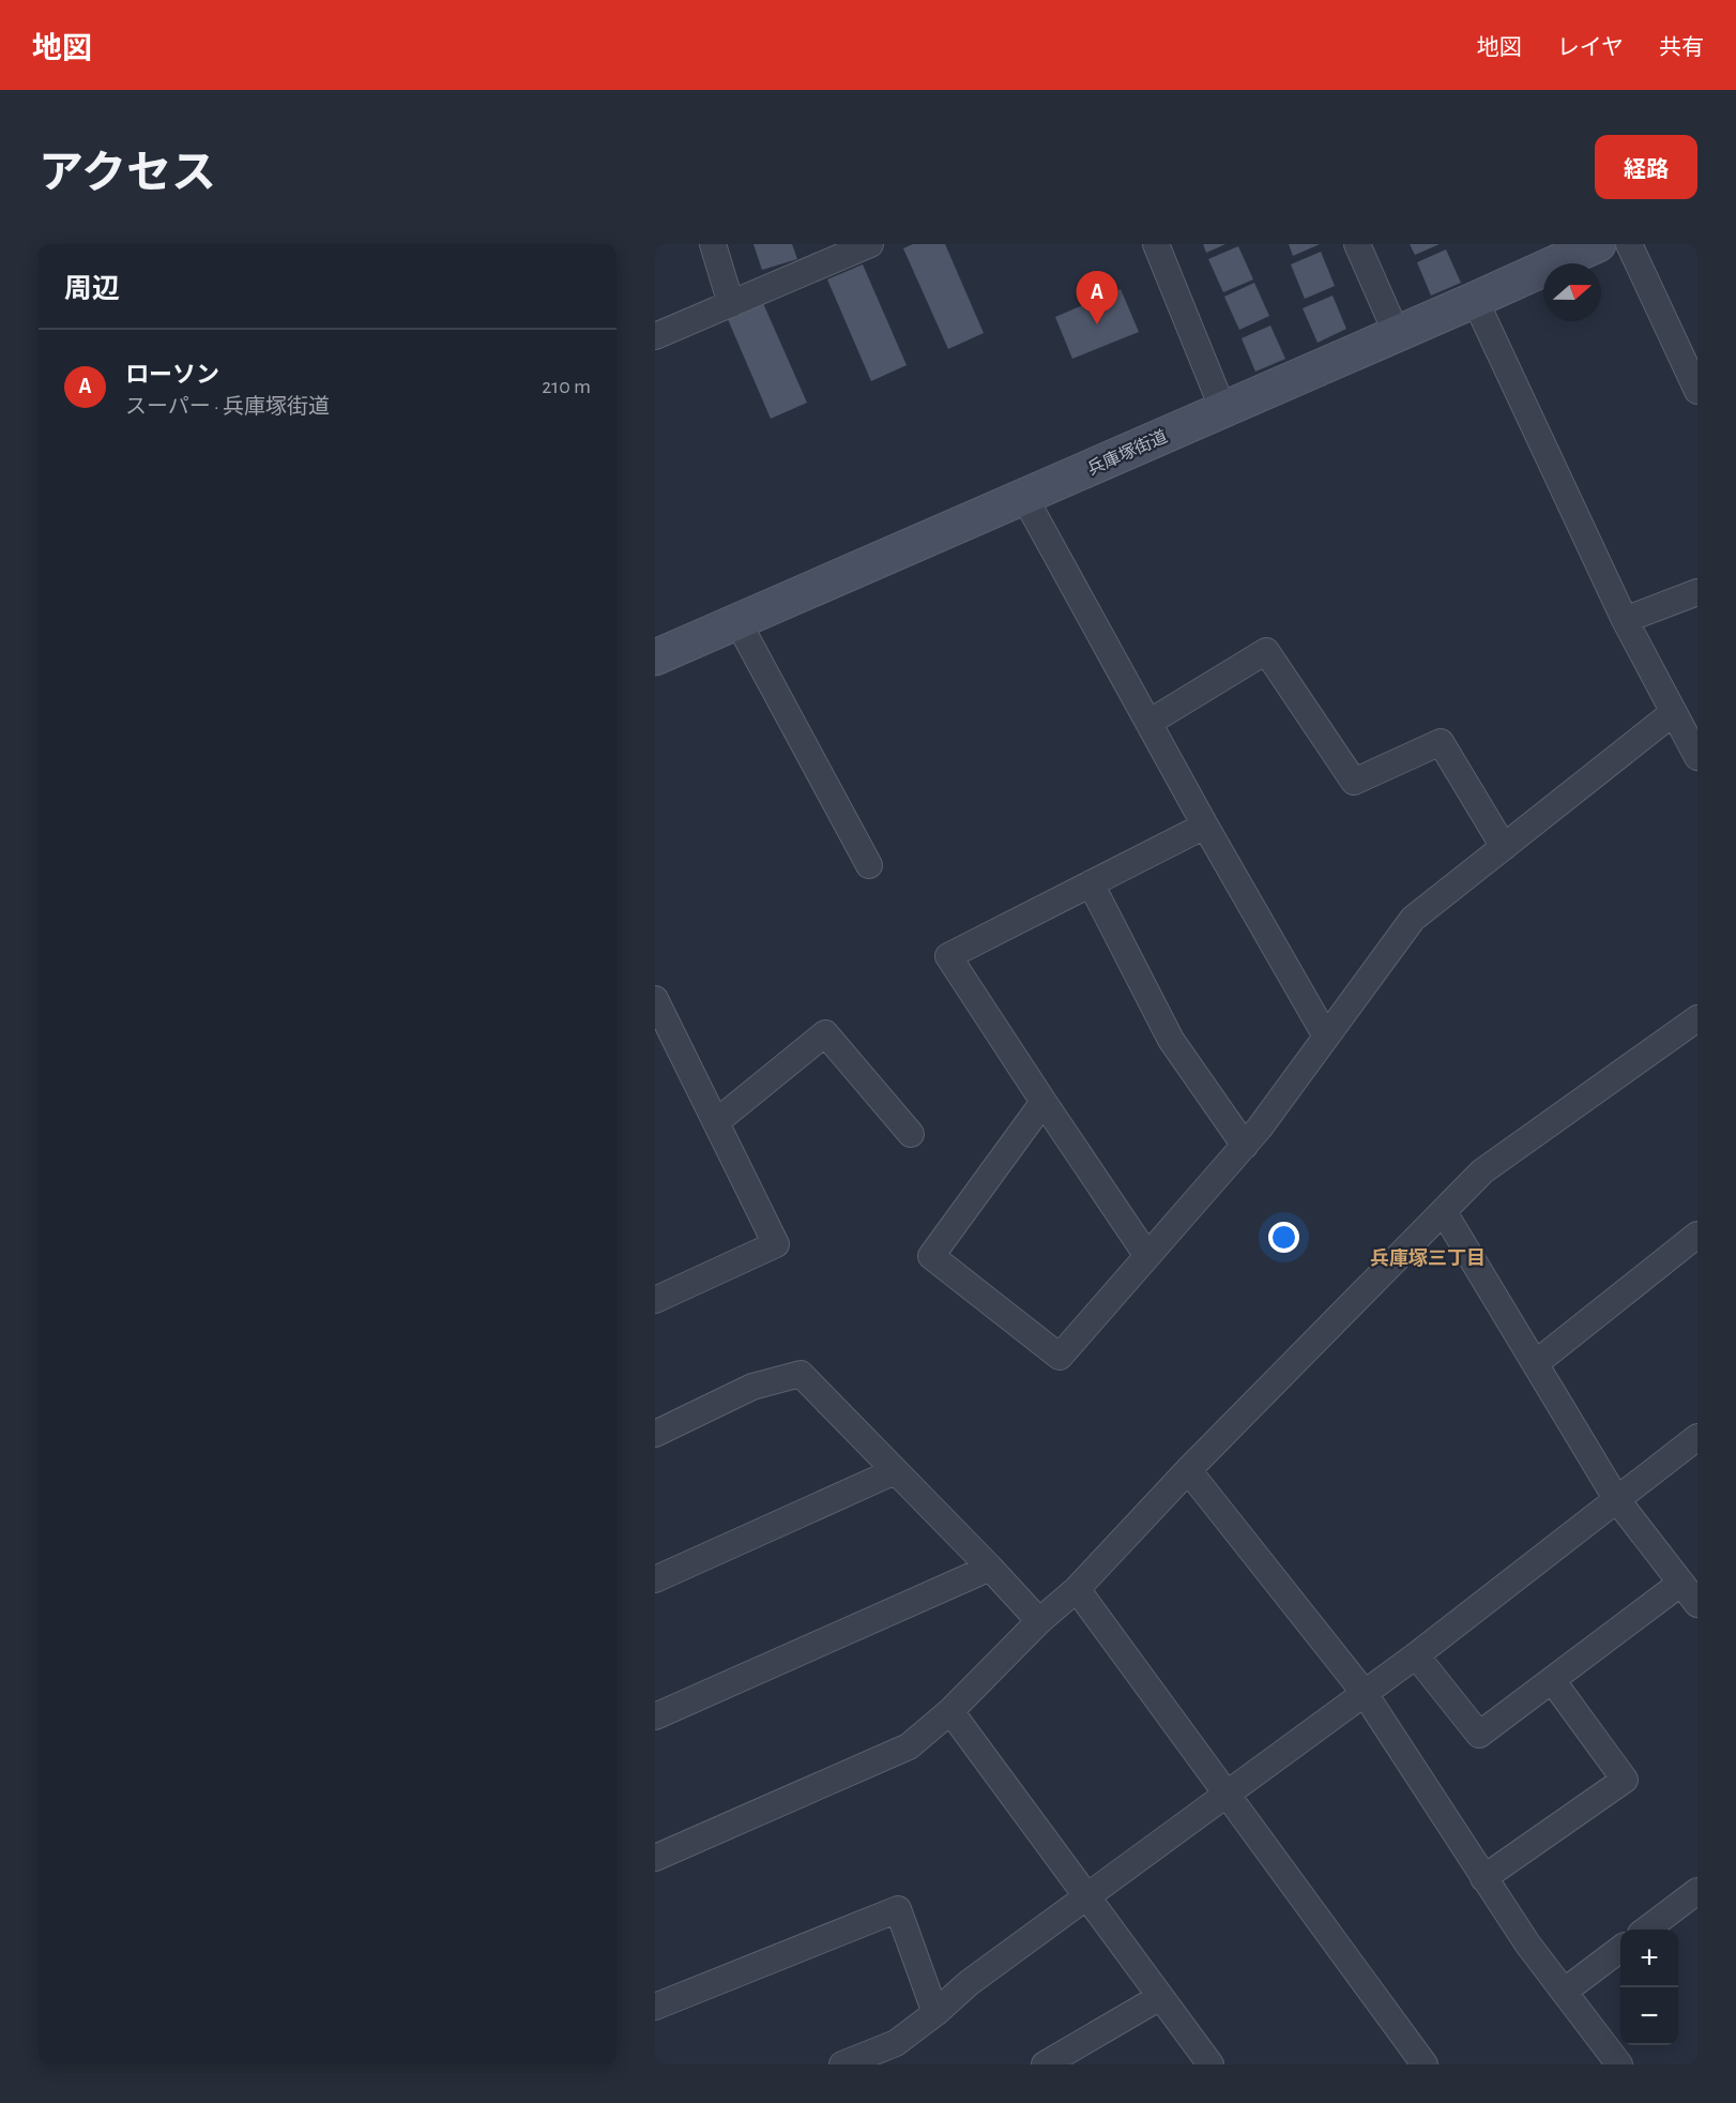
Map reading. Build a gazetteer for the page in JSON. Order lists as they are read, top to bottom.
{
  "streets": {
    "street": ["兵庫塚街道"]
  },
  "districts": ["兵庫塚三丁目"],
  "north": "right",
  "page": {
    "header": "地図",
    "nav": ["地図", "レイヤ", "共有"],
    "title": "アクセス",
    "buttons": "経路",
    "heading": "周辺",
    "pins": "A",
    "list": [
      {
        "mark": "A",
        "name": "ローソン",
        "note": "スーパー · 兵庫塚街道",
        "value": "210 m"
      }
    ],
    "map_buttons": ["+", "−"]
  }
}
